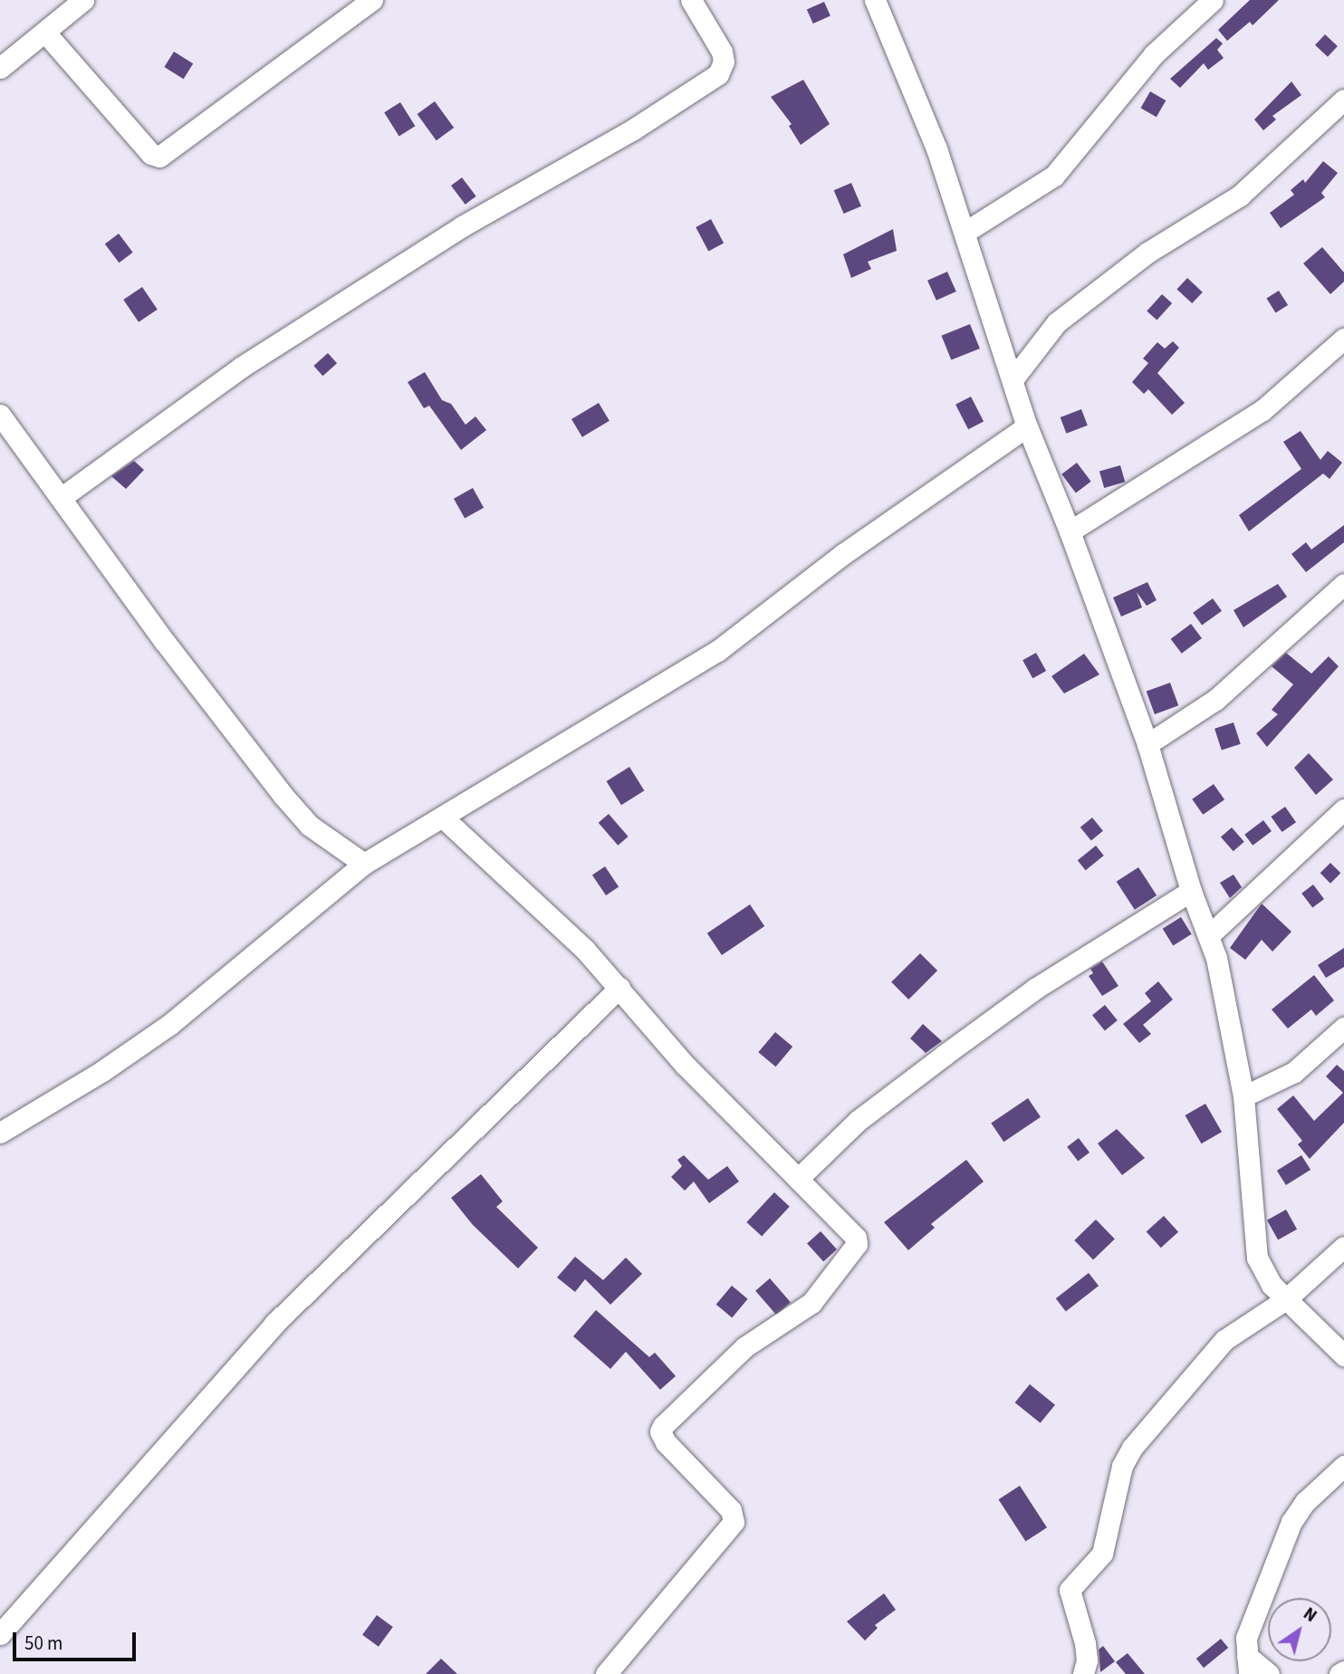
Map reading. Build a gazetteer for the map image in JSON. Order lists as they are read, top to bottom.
{
  "scale_bar": "50 m",
  "north": "top right"
}
